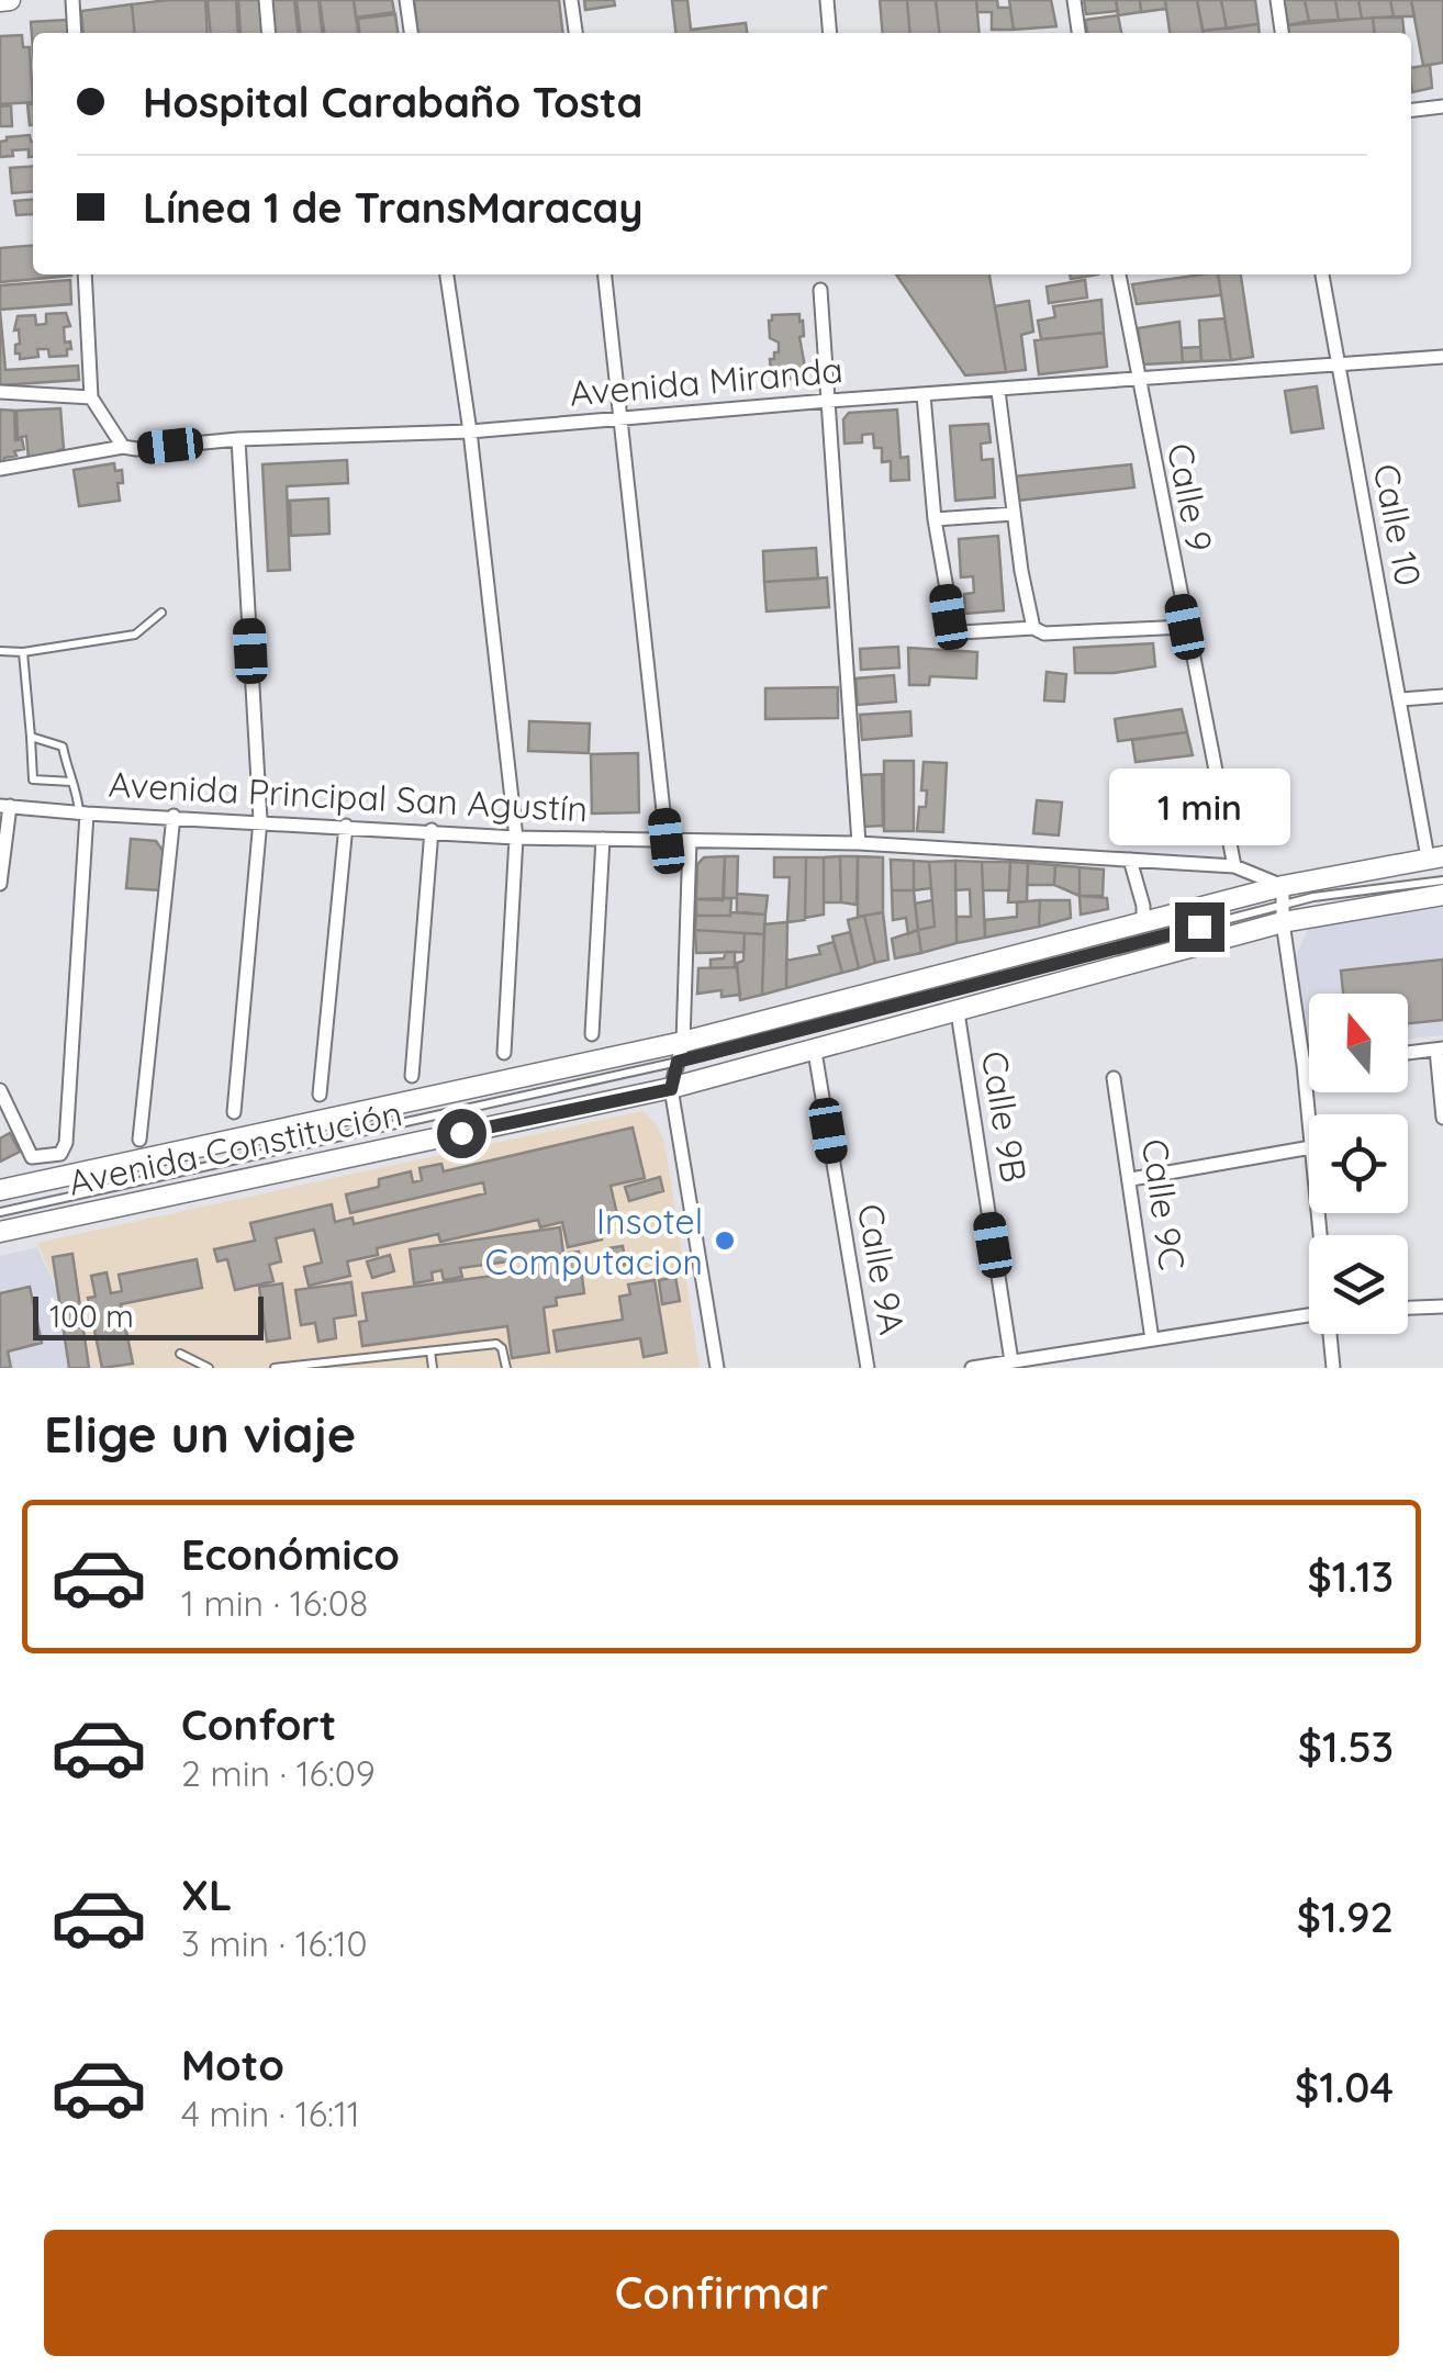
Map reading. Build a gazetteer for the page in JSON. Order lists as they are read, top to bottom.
{
  "streets": {
    "street": [
      "Avenida Miranda",
      "Calle 9",
      "Calle 10",
      "Avenida Principal San Agustín",
      "Calle 9B",
      "Avenida Constitución",
      "Calle 9C",
      "Calle 9A"
    ]
  },
  "crossings": [
    ["Avenida Miranda", "Calle 9"],
    ["Avenida Miranda", "Calle 10"],
    ["Calle 9", "Avenida Principal San Agustín"],
    ["Calle 10", "Avenida Constitución"],
    ["Avenida Principal San Agustín", "Avenida Constitución"],
    ["Calle 9B", "Avenida Constitución"],
    ["Avenida Constitución", "Calle 9A"]
  ],
  "places": ["Insotel Computacion"],
  "scale_bar": "100 m",
  "north": "top",
  "page": {
    "banner": ["Hospital Carabaño Tosta", "Línea 1 de TransMaracay"],
    "bubble": "1 min",
    "scale": "100 m",
    "heading": "Elige un viaje",
    "list": [
      {
        "name": "Económico",
        "note": "1 min · 16:08",
        "value": "$1.13"
      },
      {
        "name": "Confort",
        "note": "2 min · 16:09",
        "value": "$1.53"
      },
      {
        "name": "XL",
        "note": "3 min · 16:10",
        "value": "$1.92"
      },
      {
        "name": "Moto",
        "note": "4 min · 16:11",
        "value": "$1.04"
      }
    ],
    "buttons": "Confirmar"
  }
}
